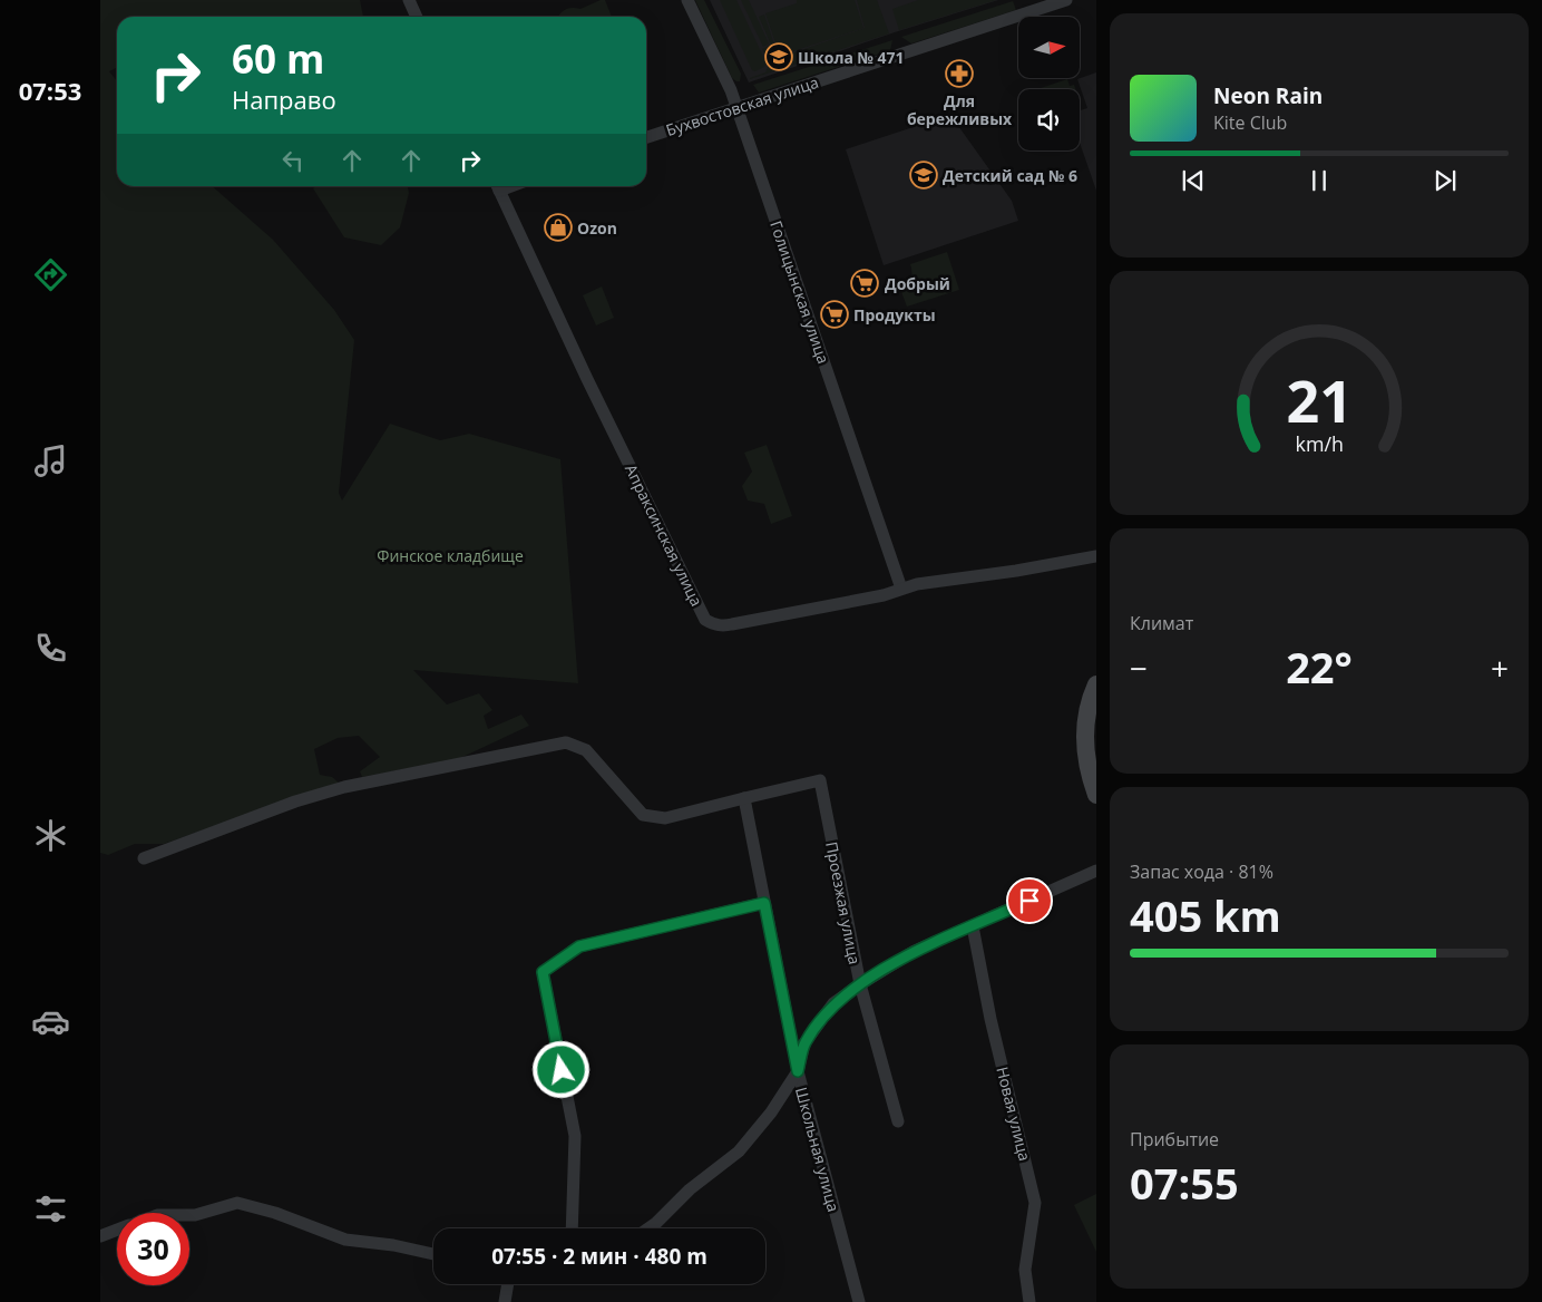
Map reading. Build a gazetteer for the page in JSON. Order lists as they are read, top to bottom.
{
  "streets": {
    "street": [
      "Бухвостовская улица",
      "Голицынская улица",
      "Апраксинская улица",
      "Проезжая улица",
      "Новая улица",
      "Школьная улица"
    ]
  },
  "crossings": [
    ["Бухвостовская улица", "Голицынская улица"],
    ["Голицынская улица", "Апраксинская улица"],
    ["Проезжая улица", "Школьная улица"]
  ],
  "parks": ["Финское кладбище"],
  "places": {
    "school or university": ["Школа № 471", "Детский сад № 6"],
    "pharmacy": ["Для бережливых"],
    "shop": ["Ozon"],
    "supermarket": ["Добрый", "Продукты"]
  },
  "north": "right",
  "page": {
    "tabs": "07:53",
    "turn": ["60 m", "Направо"],
    "song": ["Neon Rain", "Kite Club"],
    "tile": [
      "Климат",
      ["Запас хода · 81%", "405 km"],
      ["Прибытие", "07:55"]
    ],
    "heat": ["−", "22°", "+"],
    "limit": "30",
    "trip": "07:55 · 2 мин · 480 m",
    "gauge": ["21", "km/h"]
  }
}
